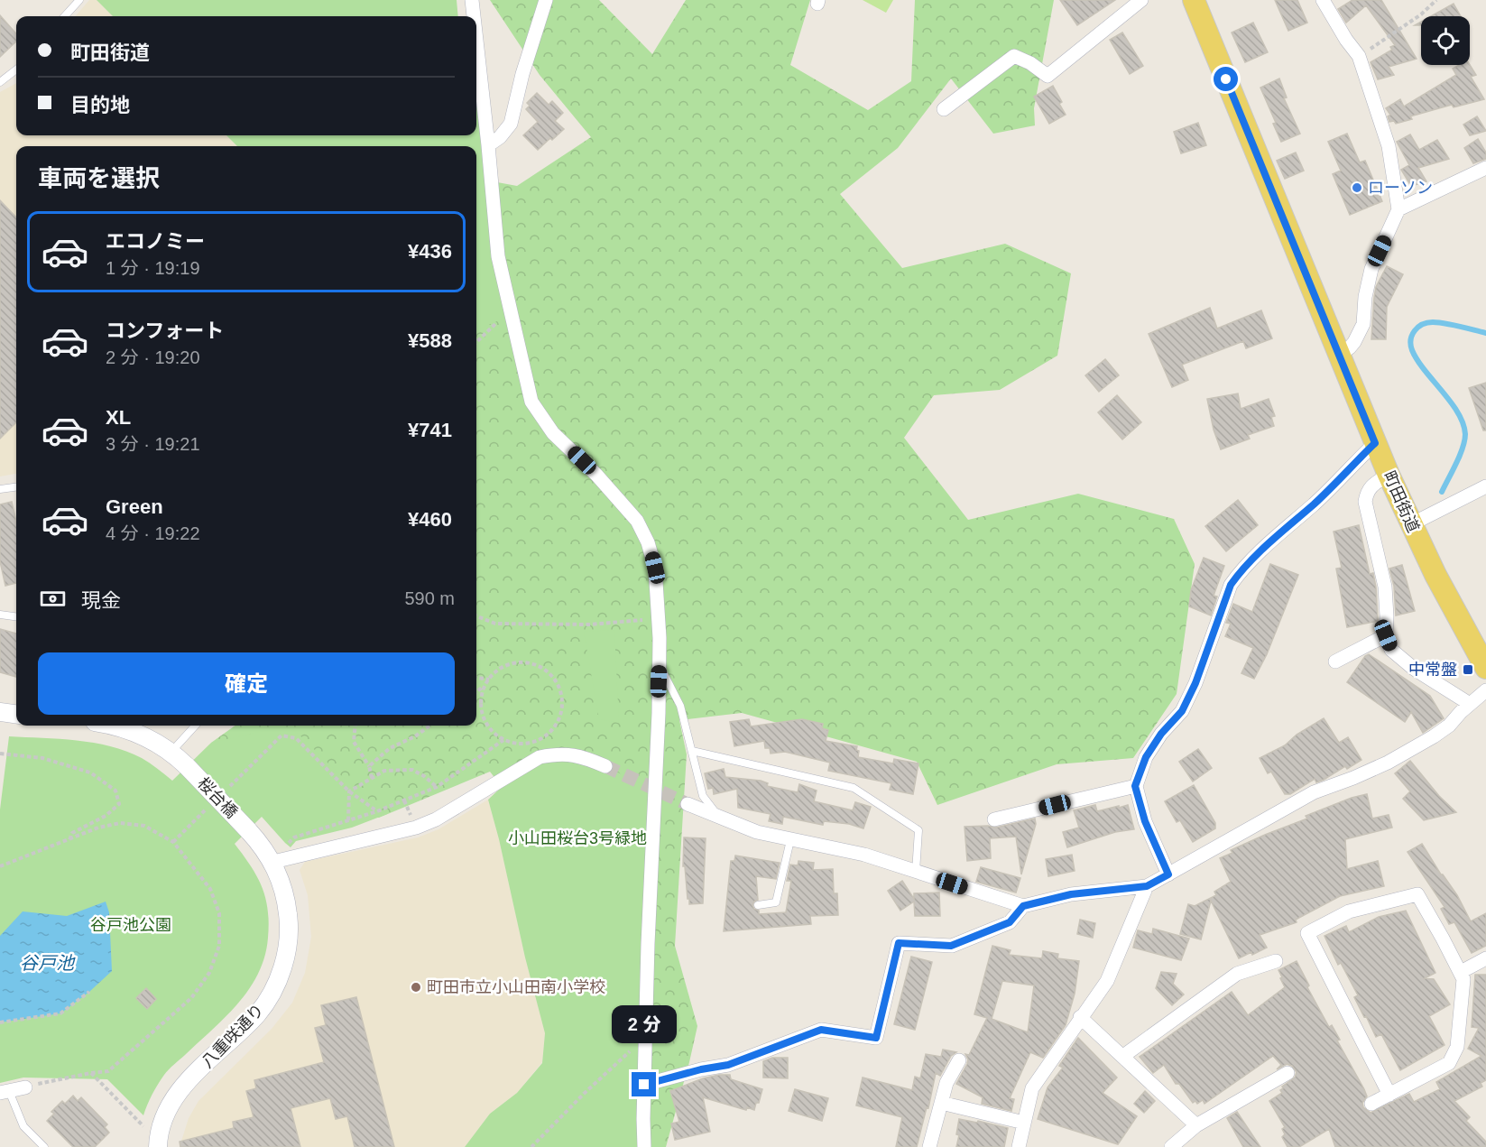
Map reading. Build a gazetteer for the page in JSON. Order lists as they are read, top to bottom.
{
  "streets": {
    "main road": ["町田街道"],
    "street": ["桜台橋", "八重咲通り"]
  },
  "crossings": [
    ["桜台橋", "八重咲通り"]
  ],
  "water": ["谷戸池"],
  "parks": ["小山田桜台3号緑地", "谷戸池公園"],
  "places": {
    "other": ["ローソン", "町田市立小山田南小学校"],
    "transit": ["中常盤"]
  },
  "page": {
    "banner": ["町田街道", "目的地"],
    "heading": "車両を選択",
    "list": [
      {
        "name": "エコノミー",
        "note": "1 分 · 19:19",
        "value": "¥436"
      },
      {
        "name": "コンフォート",
        "note": "2 分 · 19:20",
        "value": "¥588"
      },
      {
        "name": "XL",
        "note": "3 分 · 19:21",
        "value": "¥741"
      },
      {
        "name": "Green",
        "note": "4 分 · 19:22",
        "value": "¥460"
      }
    ],
    "pay": ["現金", "590 m"],
    "buttons": "確定",
    "bubble": "2 分"
  }
}
